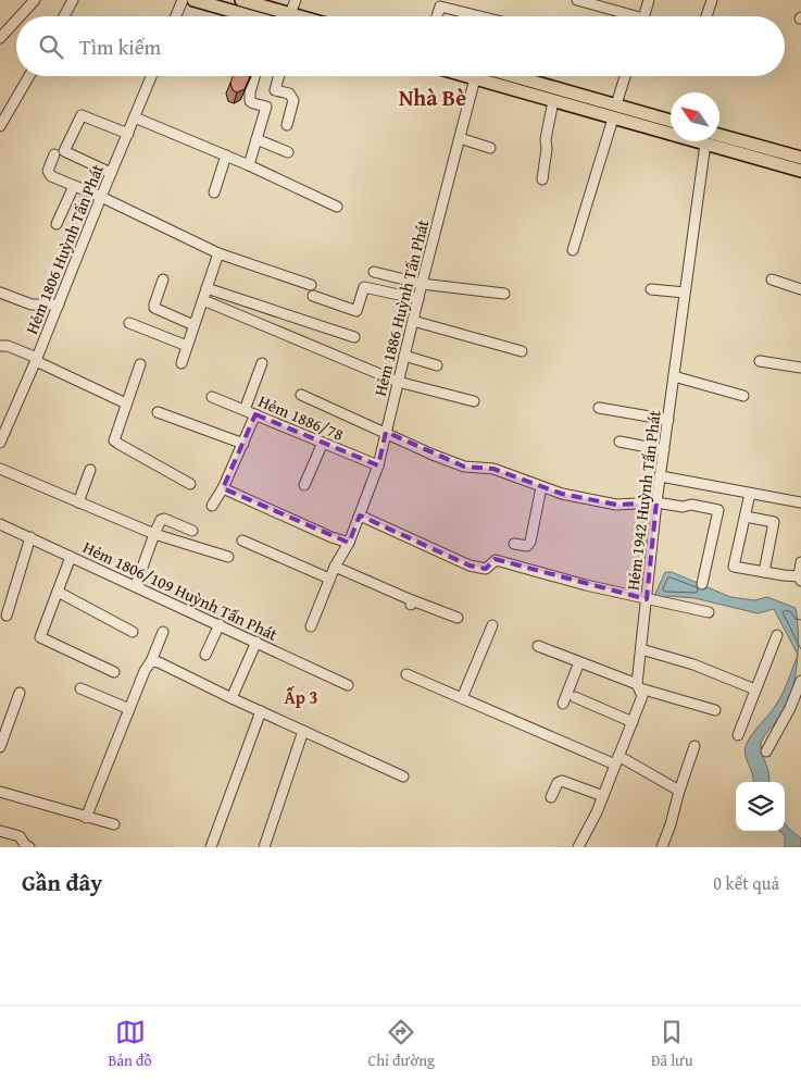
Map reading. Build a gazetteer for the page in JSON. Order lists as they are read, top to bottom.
{
  "streets": {
    "street": [
      "Hẻm 1806 Huỳnh Tấn Phát",
      "Hẻm 1886 Huỳnh Tấn Phát",
      "Hẻm 1886/78",
      "Hẻm 1942 Huỳnh Tấn Phát",
      "Hẻm 1806/109 Huỳnh Tấn Phát"
    ]
  },
  "crossings": [
    ["Hẻm 1886 Huỳnh Tấn Phát", "Hẻm 1886/78"]
  ],
  "districts": ["Nhà Bè", "Ấp 3"],
  "north": "top left",
  "page": {
    "search": "Tìm kiếm",
    "heading": ["Gần đây", "0 kết quả"],
    "nav": ["Bản đồ", "Chỉ đường", "Đã lưu"]
  }
}
